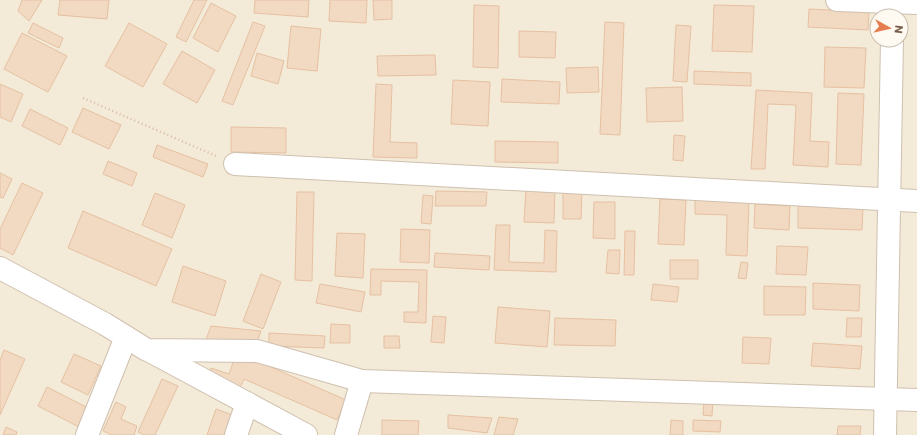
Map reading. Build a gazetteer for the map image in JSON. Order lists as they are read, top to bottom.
{
  "north": "right"
}
